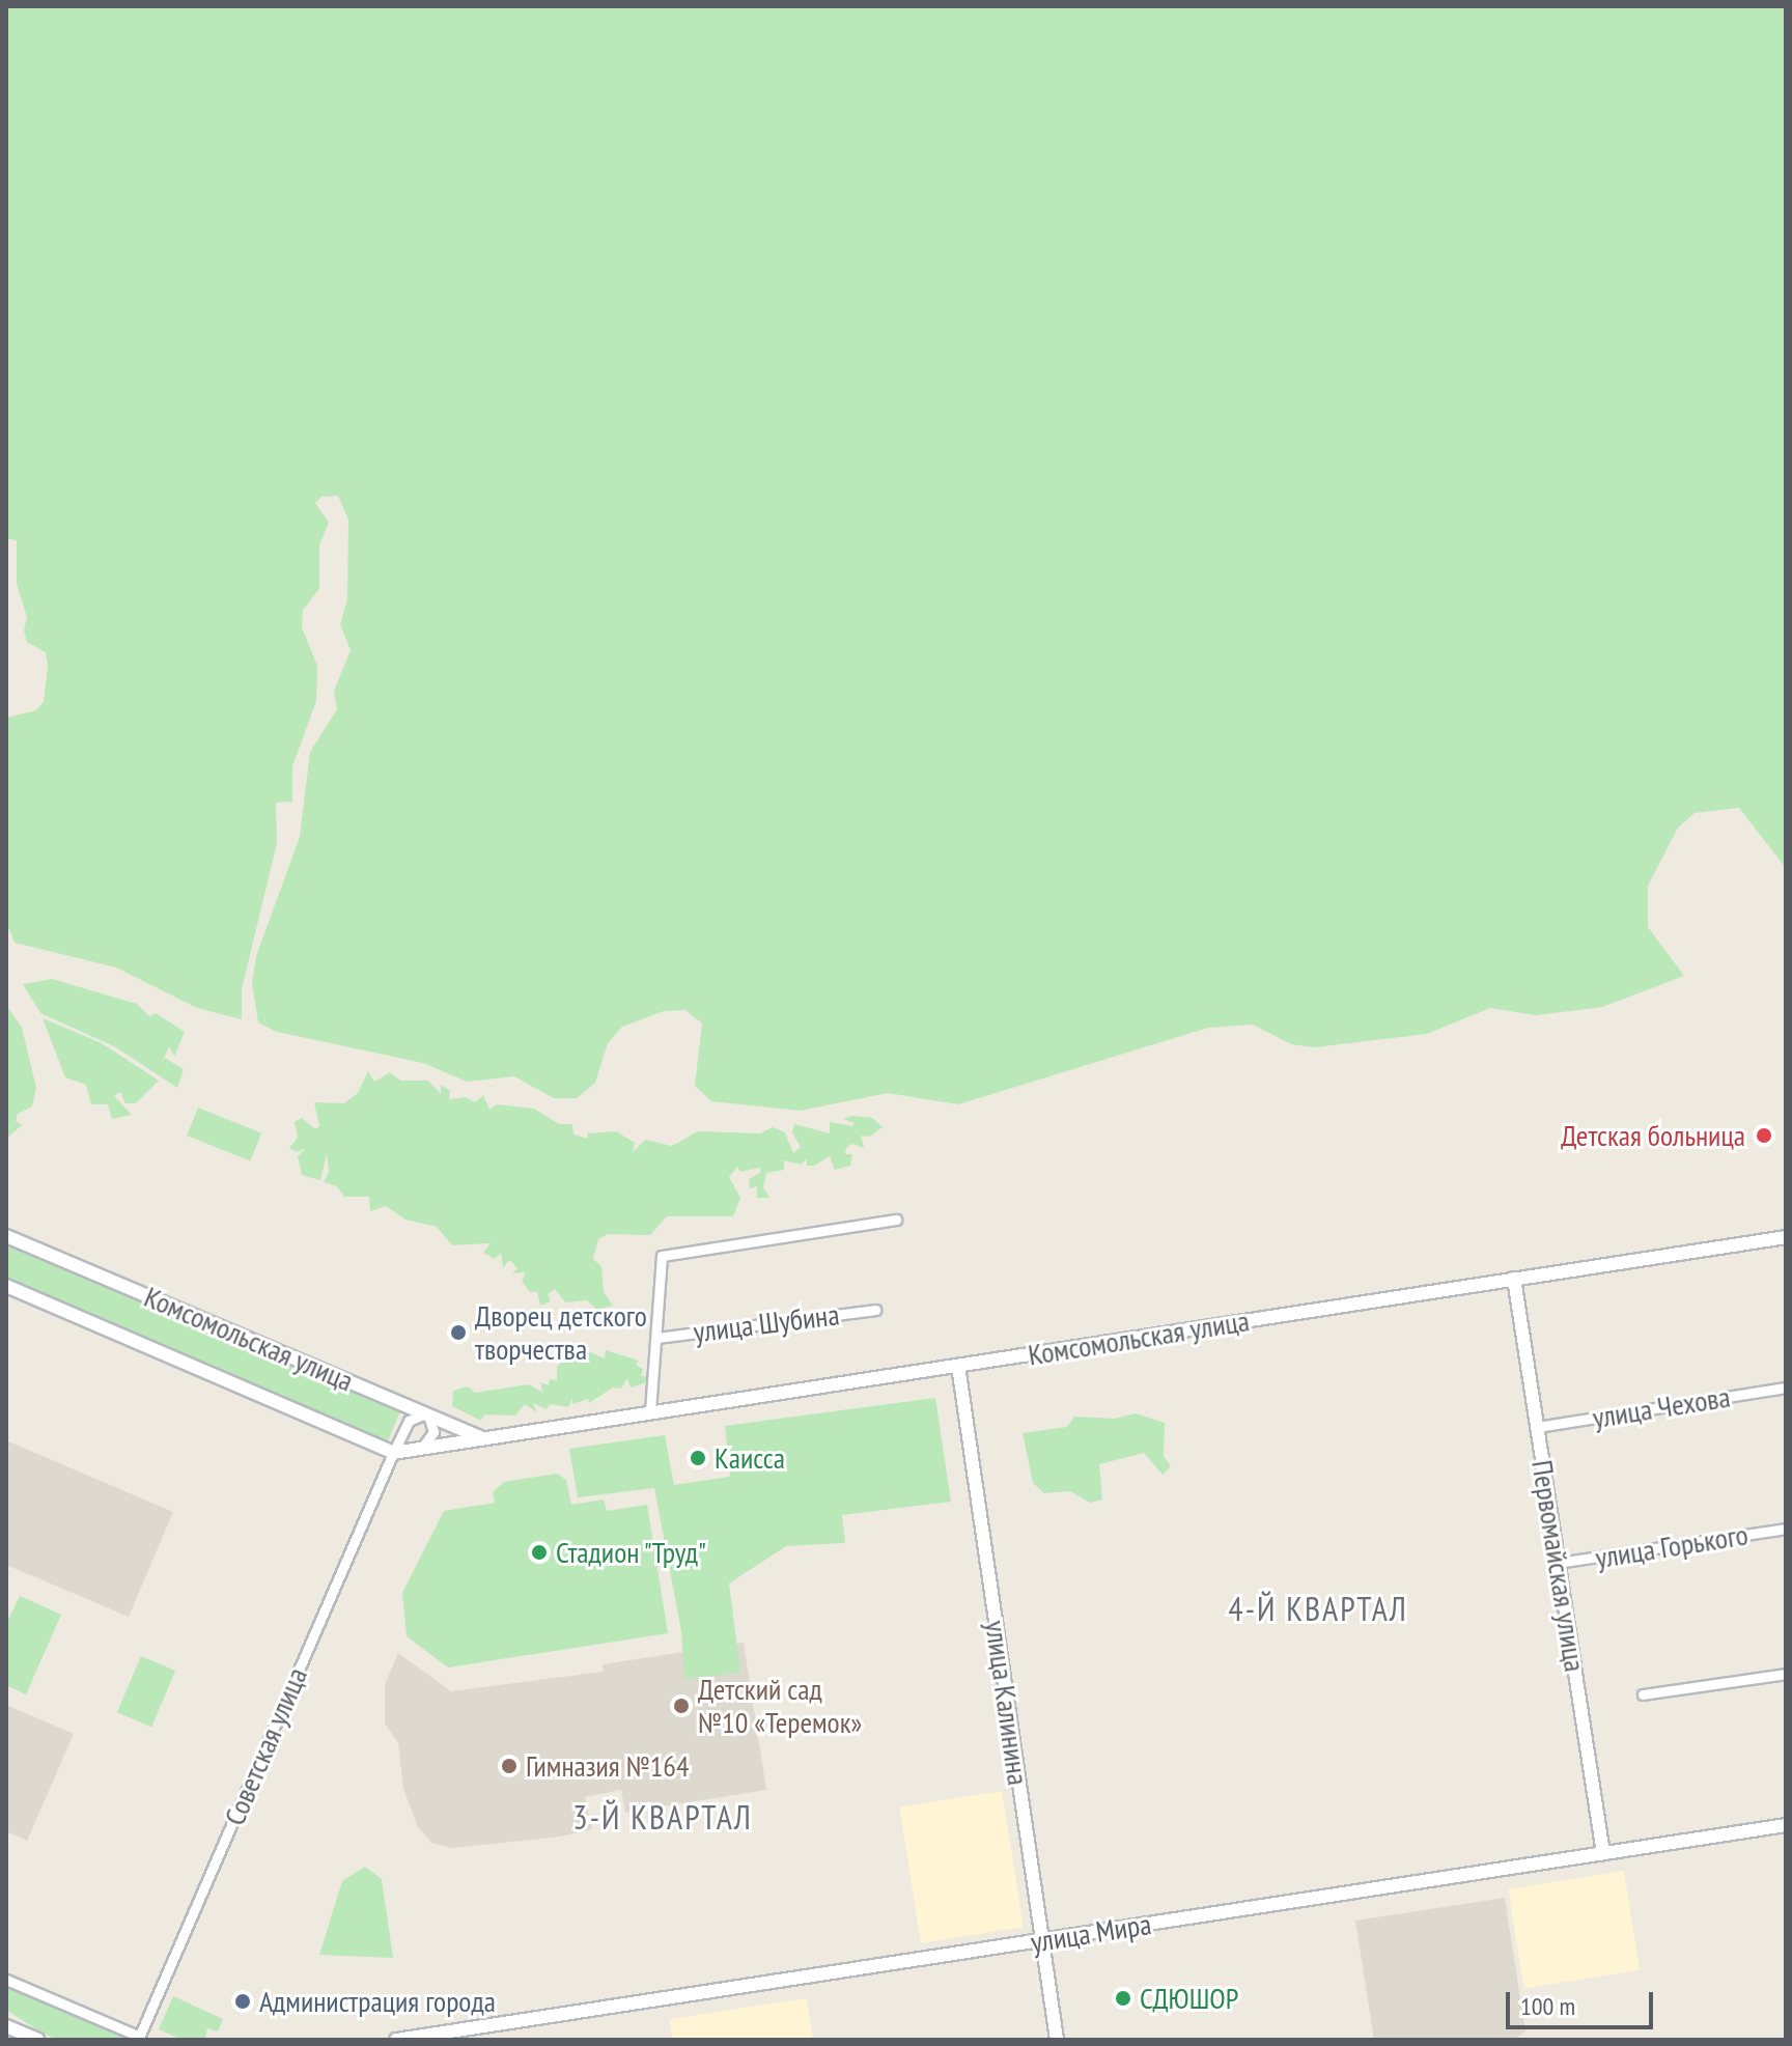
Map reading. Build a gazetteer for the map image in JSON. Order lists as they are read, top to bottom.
{
  "streets": {
    "street": [
      "улица Шубина",
      "Комсомольская улица",
      "улица Чехова",
      "улица Горького",
      "Первомайская улица",
      "улица Калинина",
      "Советская улица",
      "улица Мира"
    ]
  },
  "crossings": [
    ["Комсомольская улица", "Первомайская улица"],
    ["Комсомольская улица", "улица Калинина"],
    ["Комсомольская улица", "Советская улица"],
    ["улица Чехова", "Первомайская улица"],
    ["улица Горького", "Первомайская улица"],
    ["Первомайская улица", "улица Мира"],
    ["улица Калинина", "улица Мира"]
  ],
  "districts": ["4-Й КВАРТАЛ", "3-Й КВАРТАЛ"],
  "places": [
    "Детская больница",
    "Дворец детского творчества",
    "Каисса",
    "Стадион \"Труд\"",
    "Детский сад №10 «Теремок»",
    "Гимназия №164",
    "СДЮШОР",
    "Администрация города"
  ],
  "scale_bar": "100 m"
}
